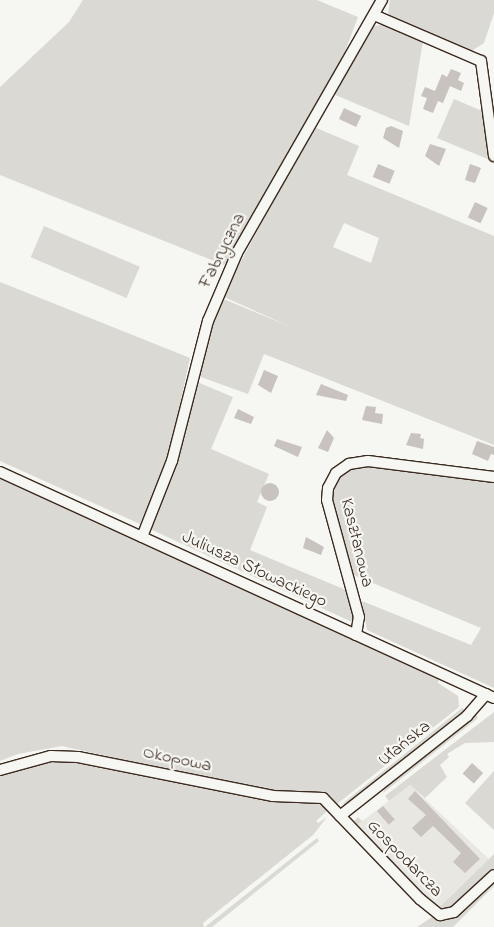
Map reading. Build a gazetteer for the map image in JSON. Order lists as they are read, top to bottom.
{
  "streets": {
    "street": [
      "Fabryczna",
      "Kasztanowa",
      "Juliusza Słowackiego",
      "Ułańska",
      "Okopowa",
      "Gospodarcza"
    ]
  },
  "crossings": [
    ["Fabryczna", "Juliusza Słowackiego"],
    ["Kasztanowa", "Juliusza Słowackiego"],
    ["Juliusza Słowackiego", "Ułańska"],
    ["Ułańska", "Okopowa"],
    ["Ułańska", "Gospodarcza"],
    ["Okopowa", "Gospodarcza"]
  ]
}
